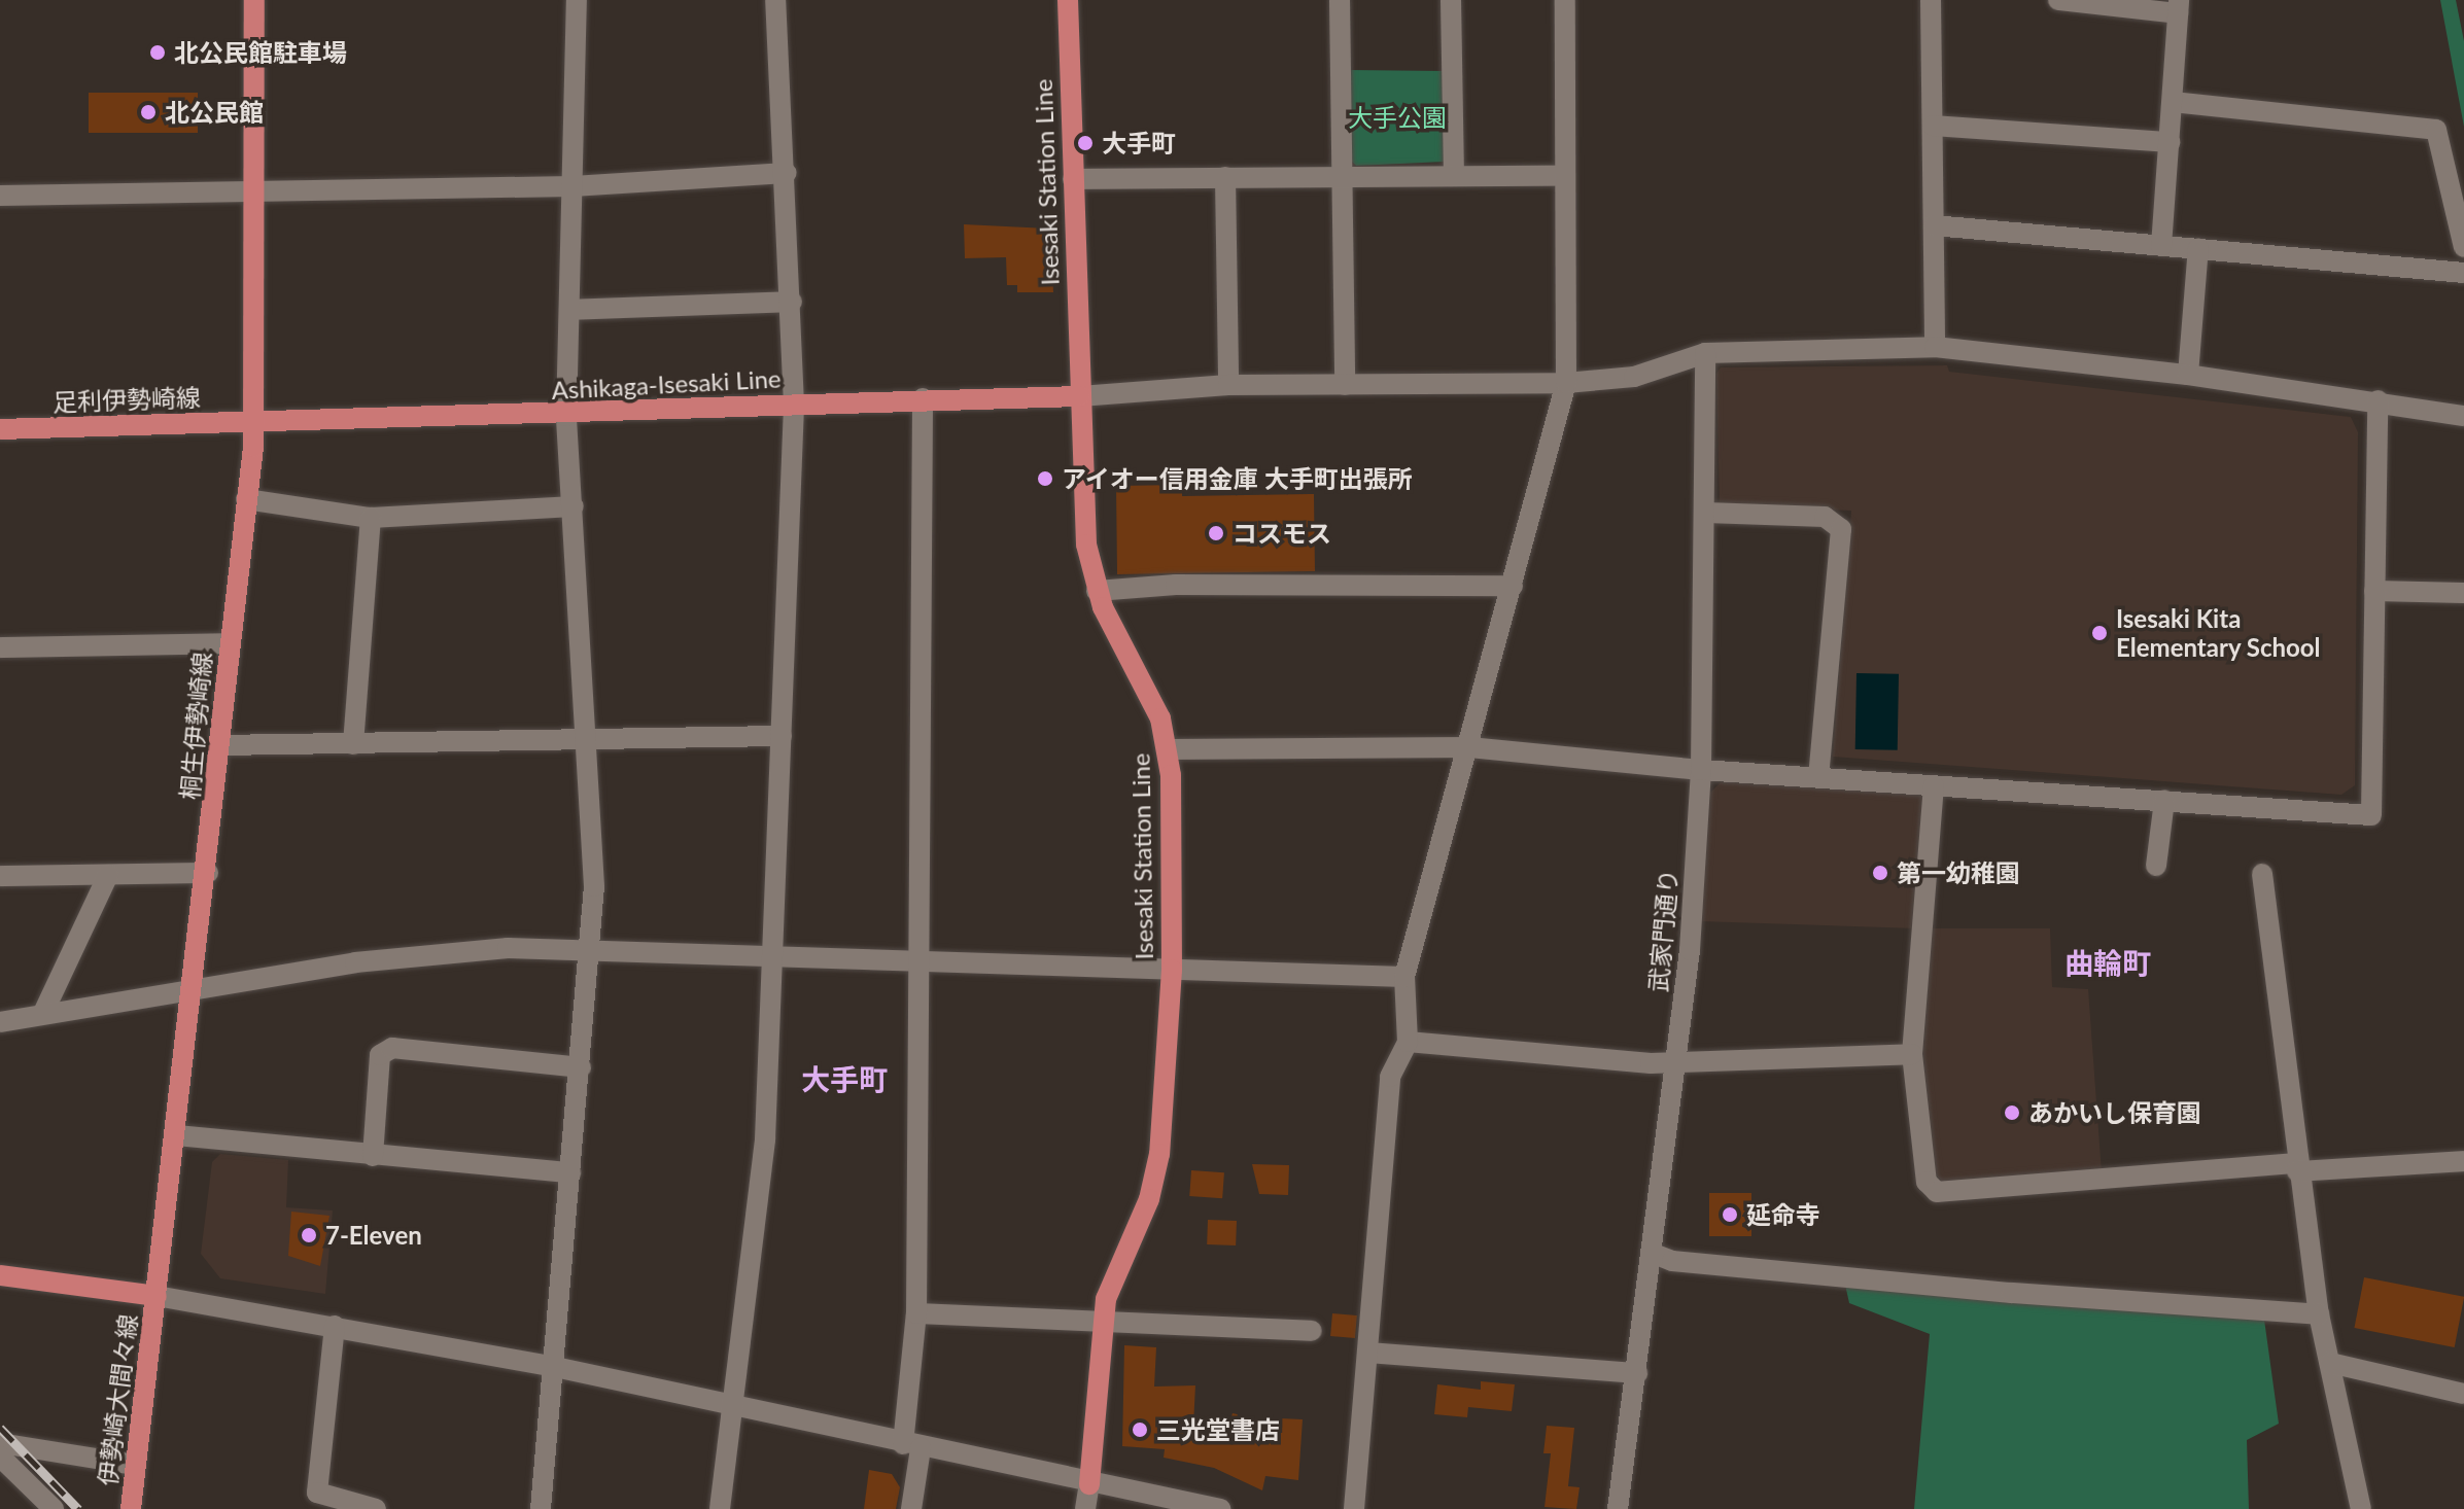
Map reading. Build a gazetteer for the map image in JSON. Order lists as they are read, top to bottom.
{
  "streets": {
    "main road": [
      "Isesaki Station Line",
      "Ashikaga-Isesaki Line",
      "足利伊勢崎線",
      "桐生伊勢崎線",
      "伊勢崎大間々線"
    ],
    "street": ["武家門通り"]
  },
  "crossings": [
    ["Isesaki Station Line", "Ashikaga-Isesaki Line"],
    ["Ashikaga-Isesaki Line", "足利伊勢崎線"],
    ["Ashikaga-Isesaki Line", "桐生伊勢崎線"],
    ["足利伊勢崎線", "桐生伊勢崎線"],
    ["桐生伊勢崎線", "伊勢崎大間々線"]
  ],
  "districts": ["曲輪町", "大手町"],
  "parks": ["大手公園"],
  "places": [
    "北公民館駐車場",
    "北公民館",
    "大手町",
    "アイオー信用金庫 大手町出張所",
    "コスモス",
    "Isesaki Kita Elementary School",
    "第一幼稚園",
    "あかいし保育園",
    "延命寺",
    "7-Eleven",
    "三光堂書店"
  ]
}
